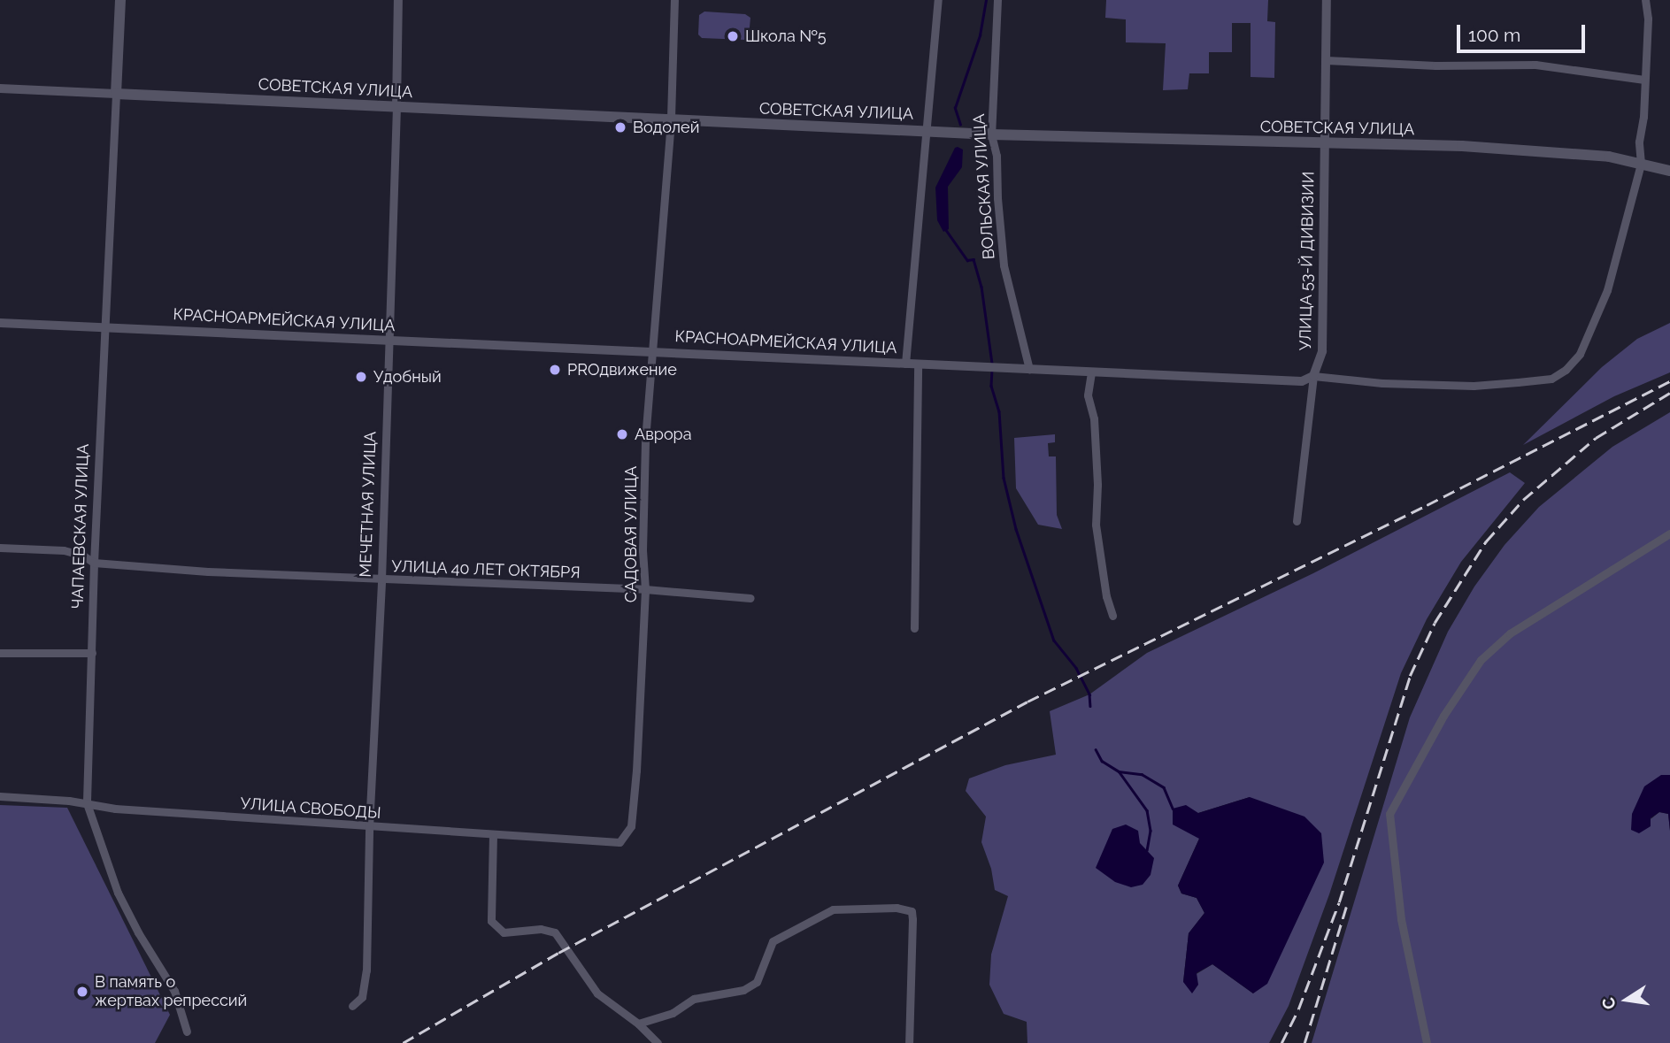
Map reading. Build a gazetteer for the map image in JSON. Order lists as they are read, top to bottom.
{
  "streets": {
    "main road": ["СОВЕТСКАЯ УЛИЦА", "ЧАПАЕВСКАЯ УЛИЦА"],
    "street": [
      "ВОЛЬСКАЯ УЛИЦА",
      "УЛИЦА 53-Й ДИВИЗИИ",
      "КРАСНОАРМЕЙСКАЯ УЛИЦА",
      "МЕЧЕТНАЯ УЛИЦА",
      "САДОВАЯ УЛИЦА",
      "УЛИЦА 40 ЛЕТ ОКТЯБРЯ",
      "УЛИЦА СВОБОДЫ"
    ]
  },
  "crossings": [
    ["СОВЕТСКАЯ УЛИЦА", "ВОЛЬСКАЯ УЛИЦА"],
    ["СОВЕТСКАЯ УЛИЦА", "УЛИЦА 53-Й ДИВИЗИИ"],
    ["СОВЕТСКАЯ УЛИЦА", "КРАСНОАРМЕЙСКАЯ УЛИЦА"],
    ["СОВЕТСКАЯ УЛИЦА", "МЕЧЕТНАЯ УЛИЦА"],
    ["СОВЕТСКАЯ УЛИЦА", "ЧАПАЕВСКАЯ УЛИЦА"],
    ["СОВЕТСКАЯ УЛИЦА", "САДОВАЯ УЛИЦА"],
    ["ВОЛЬСКАЯ УЛИЦА", "КРАСНОАРМЕЙСКАЯ УЛИЦА"],
    ["УЛИЦА 53-Й ДИВИЗИИ", "КРАСНОАРМЕЙСКАЯ УЛИЦА"],
    ["КРАСНОАРМЕЙСКАЯ УЛИЦА", "МЕЧЕТНАЯ УЛИЦА"],
    ["КРАСНОАРМЕЙСКАЯ УЛИЦА", "ЧАПАЕВСКАЯ УЛИЦА"],
    ["КРАСНОАРМЕЙСКАЯ УЛИЦА", "САДОВАЯ УЛИЦА"],
    ["МЕЧЕТНАЯ УЛИЦА", "УЛИЦА 40 ЛЕТ ОКТЯБРЯ"],
    ["МЕЧЕТНАЯ УЛИЦА", "УЛИЦА СВОБОДЫ"],
    ["ЧАПАЕВСКАЯ УЛИЦА", "УЛИЦА 40 ЛЕТ ОКТЯБРЯ"],
    ["ЧАПАЕВСКАЯ УЛИЦА", "УЛИЦА СВОБОДЫ"],
    ["САДОВАЯ УЛИЦА", "УЛИЦА 40 ЛЕТ ОКТЯБРЯ"],
    ["САДОВАЯ УЛИЦА", "УЛИЦА СВОБОДЫ"]
  ],
  "places": [
    "Школа №5",
    "Водолей",
    "PROдвижение",
    "Удобный",
    "Аврора",
    "В память о жертвах репрессий"
  ],
  "scale_bar": "100 m",
  "north": "left"
}
